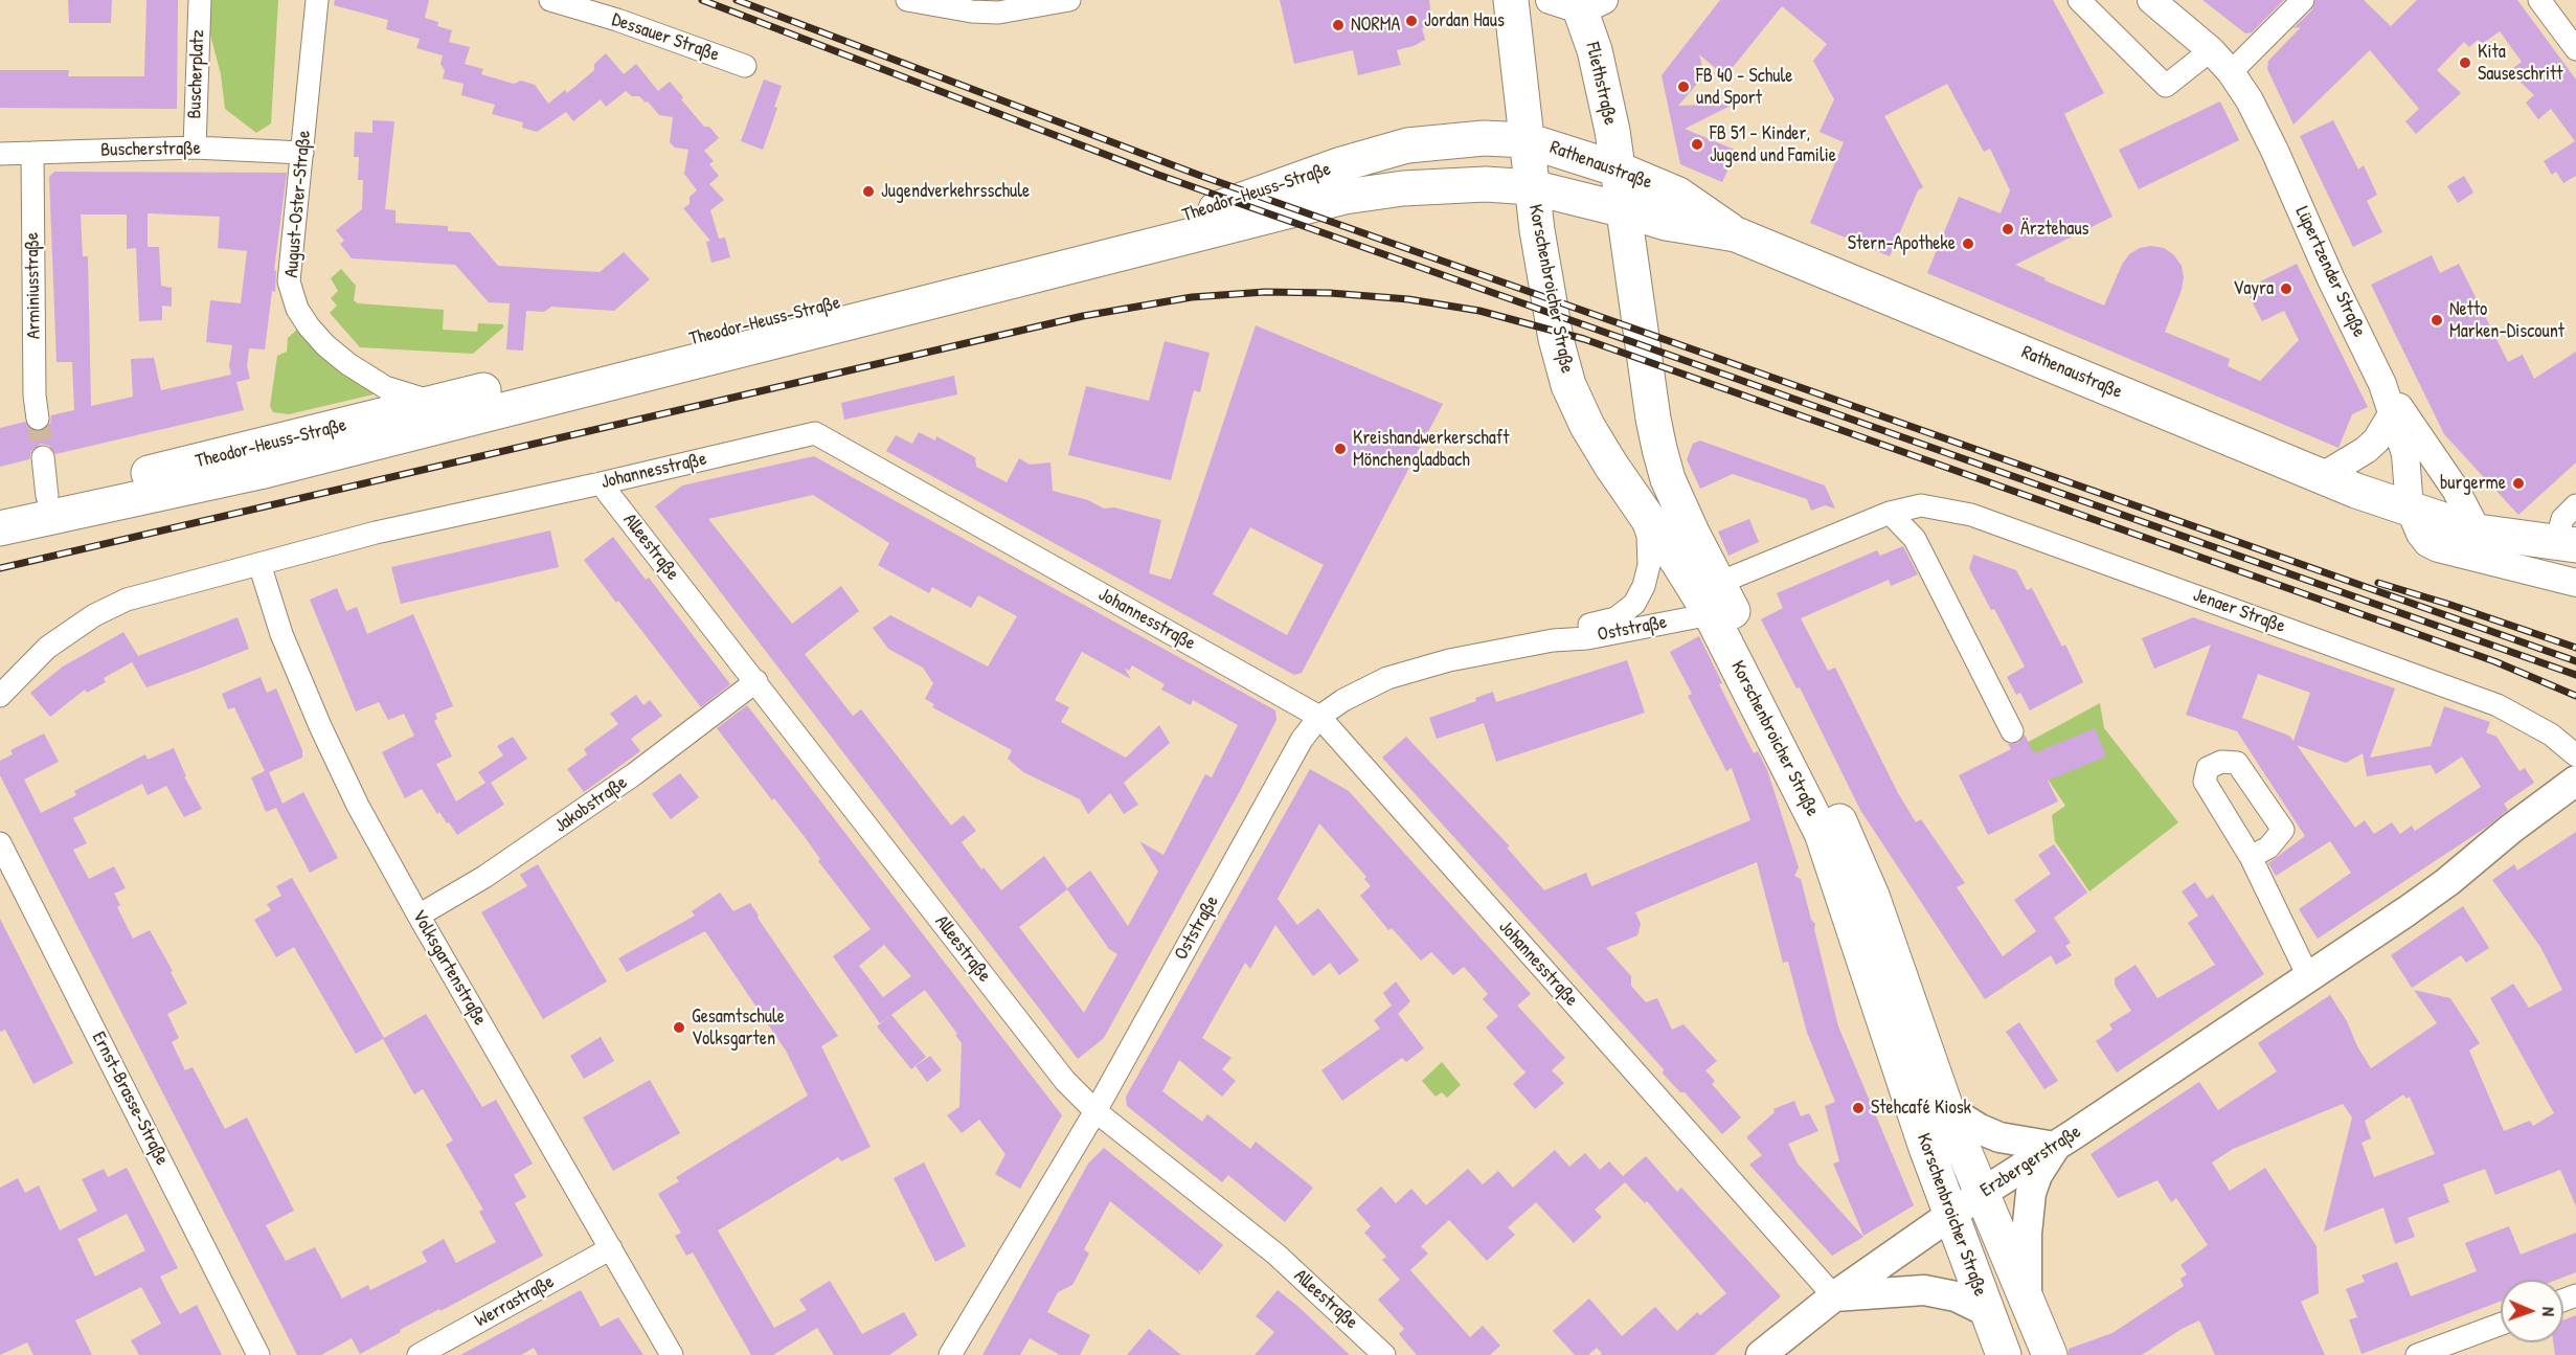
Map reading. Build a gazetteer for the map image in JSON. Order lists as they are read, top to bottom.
{
  "streets": {
    "main road": [
      "Fliethstraße",
      "Rathenaustraße",
      "Theodor-Heuss-Straße",
      "Korschenbroicher Straße",
      "Erzbergerstraße"
    ],
    "street": [
      "Dessauer Straße",
      "Buscherplatz",
      "Buscherstraße",
      "August-Oster-Straße",
      "Lüpertzender Straße",
      "Arminiusstraße",
      "Johannesstraße",
      "Alleestraße",
      "Jenaer Straße",
      "Oststraße",
      "Jakobstraße",
      "Volksgartenstraße",
      "Ernst-Brasse-Straße",
      "Werrastraße"
    ]
  },
  "crossings": [
    ["Buscherplatz", "Buscherstraße"],
    ["Fliethstraße", "Rathenaustraße"],
    ["Fliethstraße", "Korschenbroicher Straße"],
    ["Buscherstraße", "August-Oster-Straße"],
    ["Buscherstraße", "Arminiusstraße"],
    ["Rathenaustraße", "Theodor-Heuss-Straße"],
    ["Rathenaustraße", "Lüpertzender Straße"],
    ["Rathenaustraße", "Korschenbroicher Straße"],
    ["Theodor-Heuss-Straße", "August-Oster-Straße"],
    ["Theodor-Heuss-Straße", "Korschenbroicher Straße"],
    ["Korschenbroicher Straße", "Jenaer Straße"],
    ["Korschenbroicher Straße", "Oststraße"],
    ["Korschenbroicher Straße", "Erzbergerstraße"],
    ["Johannesstraße", "Alleestraße"],
    ["Johannesstraße", "Oststraße"],
    ["Johannesstraße", "Volksgartenstraße"],
    ["Johannesstraße", "Erzbergerstraße"],
    ["Alleestraße", "Oststraße"],
    ["Alleestraße", "Jakobstraße"],
    ["Jenaer Straße", "Oststraße"],
    ["Jakobstraße", "Volksgartenstraße"],
    ["Volksgartenstraße", "Werrastraße"]
  ],
  "places": [
    "Jordan Haus",
    "NORMA",
    "Kita Sauseschritt",
    "FB 40 - Schule und Sport",
    "FB 51 - Kinder, Jugend und Familie",
    "Jugendverkehrsschule",
    "Ärztehaus",
    "Stern-Apotheke",
    "Vayra",
    "Netto Marken-Discount",
    "Kreishandwerkerschaft Mönchengladbach",
    "burgerme",
    "Gesamtschule Volksgarten",
    "Stehcafé Kiosk"
  ],
  "north": "right"
}
